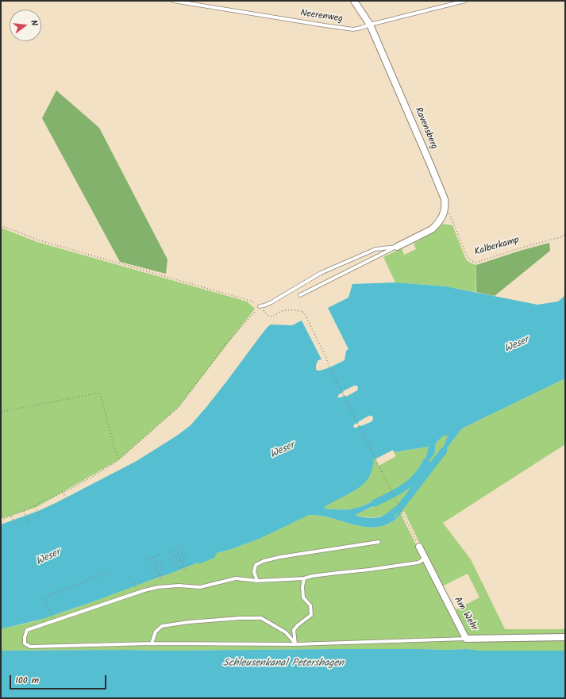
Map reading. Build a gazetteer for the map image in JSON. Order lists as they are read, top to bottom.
{
  "streets": {
    "street": ["Ravensberg", "Am Wehr"],
    "lane": ["Neerenweg"],
    "path": ["Kalberkamp"]
  },
  "crossings": [
    ["Neerenweg", "Ravensberg"],
    ["Ravensberg", "Kalberkamp"]
  ],
  "water": ["Weser", "Schleusenkanal Petershagen"],
  "scale_bar": "100 m",
  "north": "right"
}
